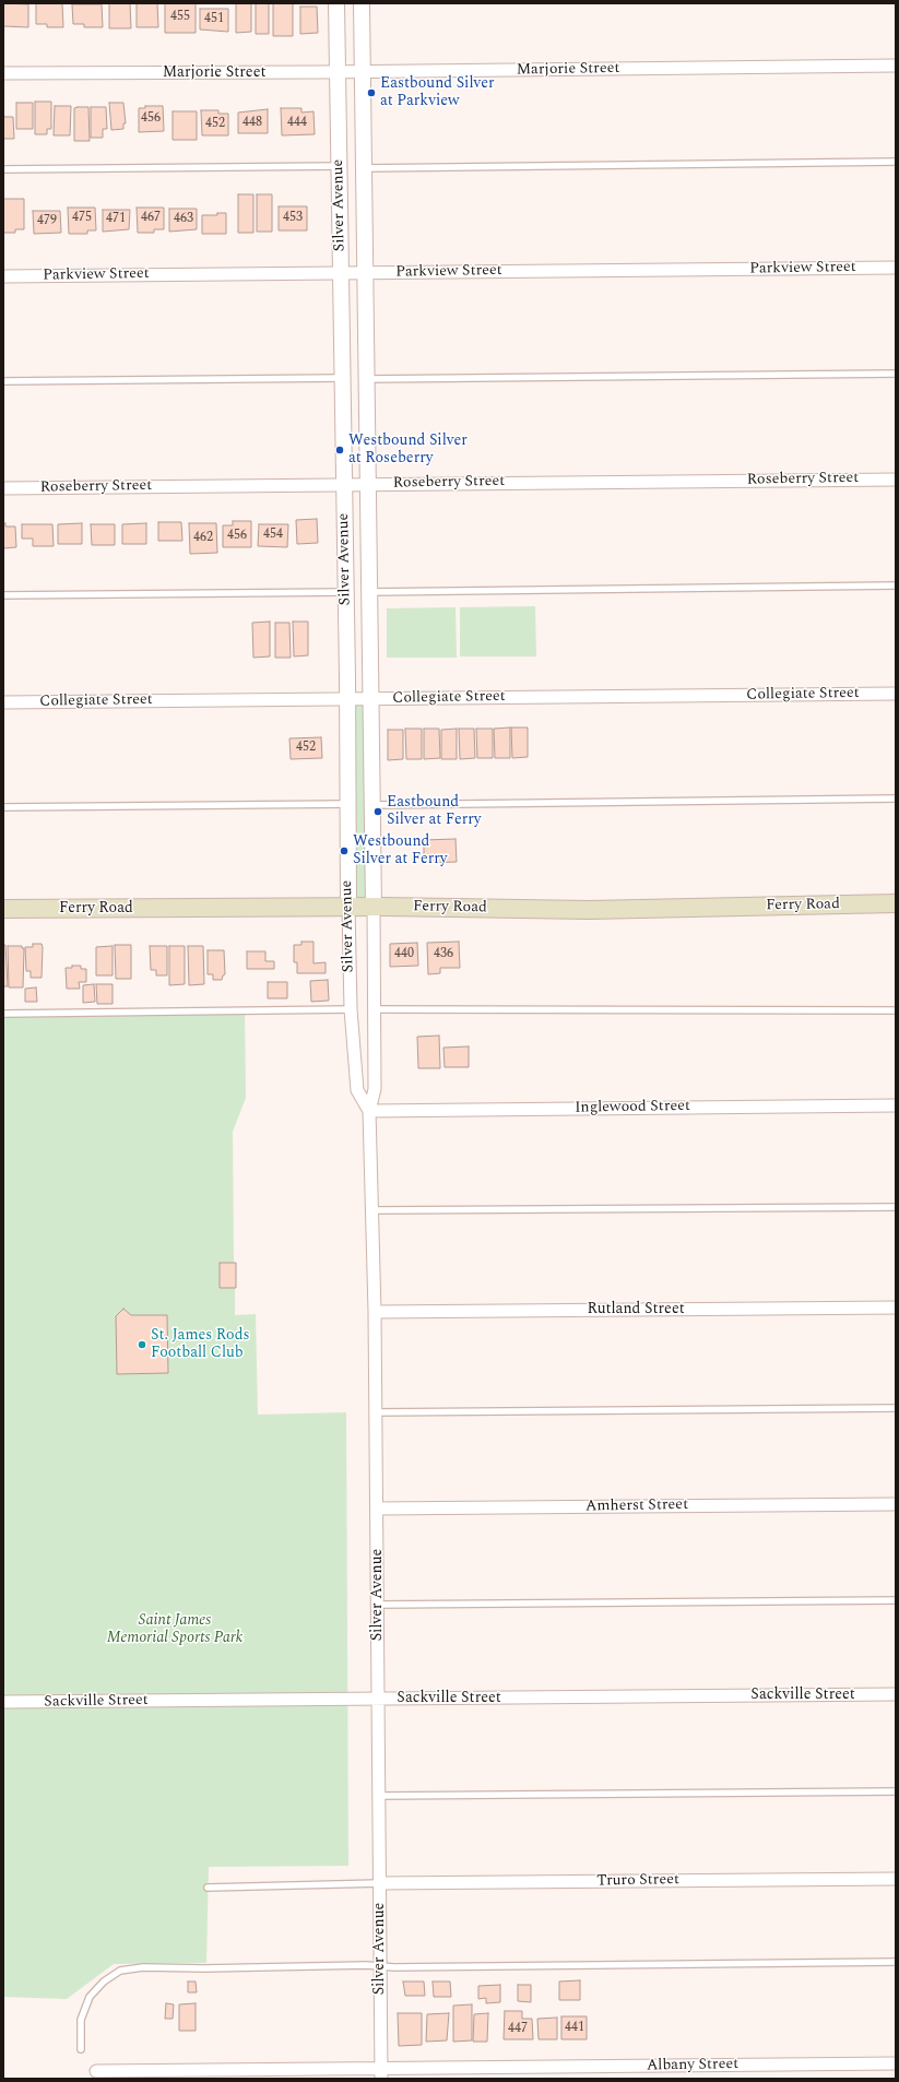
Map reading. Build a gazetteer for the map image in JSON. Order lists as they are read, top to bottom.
{
  "streets": {
    "main road": ["Ferry Road"],
    "street": [
      "Marjorie Street",
      "Silver Avenue",
      "Parkview Street",
      "Roseberry Street",
      "Collegiate Street",
      "Inglewood Street",
      "Rutland Street",
      "Amherst Street",
      "Sackville Street",
      "Truro Street",
      "Albany Street"
    ]
  },
  "crossings": [
    ["Marjorie Street", "Silver Avenue"],
    ["Silver Avenue", "Parkview Street"],
    ["Silver Avenue", "Roseberry Street"],
    ["Silver Avenue", "Collegiate Street"],
    ["Silver Avenue", "Ferry Road"],
    ["Silver Avenue", "Inglewood Street"],
    ["Silver Avenue", "Rutland Street"],
    ["Silver Avenue", "Amherst Street"],
    ["Silver Avenue", "Sackville Street"],
    ["Silver Avenue", "Truro Street"],
    ["Silver Avenue", "Albany Street"]
  ],
  "parks": ["Saint James Memorial Sports Park"],
  "places": [
    "Eastbound Silver at Parkview",
    "Westbound Silver at Roseberry",
    "Eastbound Silver at Ferry",
    "Westbound Silver at Ferry",
    "St. James Rods Football Club"
  ],
  "house_numbers": [
    "455",
    "451",
    "456",
    "448",
    "444",
    "452",
    "475",
    "467",
    "453",
    "471",
    "463",
    "479",
    "454",
    "456",
    "462",
    "452",
    "440",
    "436",
    "441",
    "447"
  ]
}
